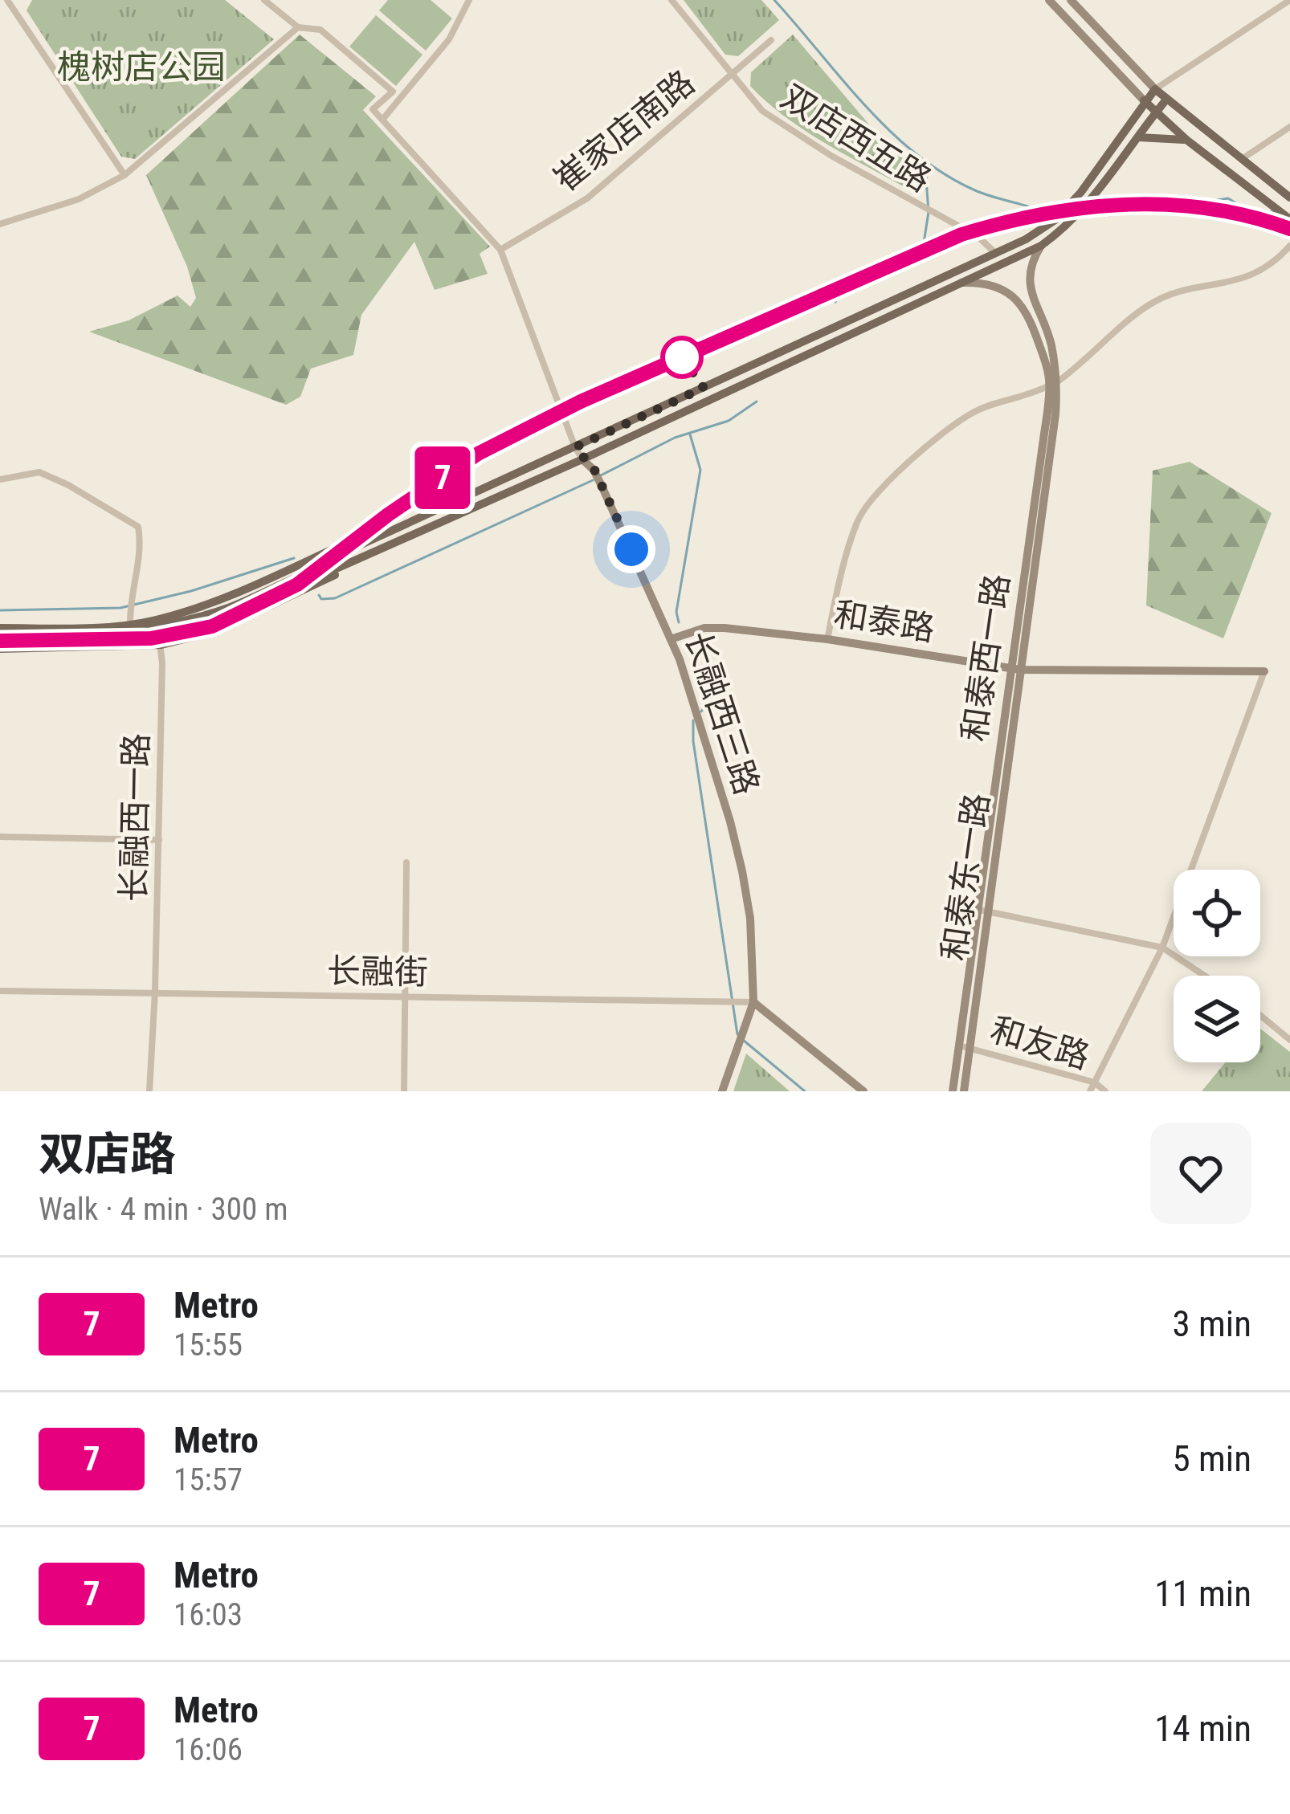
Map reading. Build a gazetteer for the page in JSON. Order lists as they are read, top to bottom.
{
  "streets": {
    "street": [
      "崔家店南路",
      "双店西五路",
      "和泰路",
      "和泰西一路",
      "长融西三路",
      "长融西一路",
      "和泰东一路",
      "长融街",
      "和友路"
    ]
  },
  "crossings": [
    ["崔家店南路", "双店西五路"],
    ["和泰路", "和泰西一路"],
    ["和泰路", "长融西三路"],
    ["和泰路", "和泰东一路"],
    ["和泰西一路", "和泰东一路"],
    ["长融西三路", "长融街"],
    ["长融西一路", "长融街"],
    ["和泰东一路", "和友路"]
  ],
  "parks": ["槐树店公园"],
  "lines": ["metro line 7"],
  "page": {
    "on_map": "7",
    "heading": ["双店路", "Walk · 4 min · 300 m"],
    "list": [
      {
        "mark": "7",
        "name": "Metro",
        "note": "15:55",
        "value": "3 min"
      },
      {
        "mark": "7",
        "name": "Metro",
        "note": "15:57",
        "value": "5 min"
      },
      {
        "mark": "7",
        "name": "Metro",
        "note": "16:03",
        "value": "11 min"
      },
      {
        "mark": "7",
        "name": "Metro",
        "note": "16:06",
        "value": "14 min"
      }
    ]
  }
}
